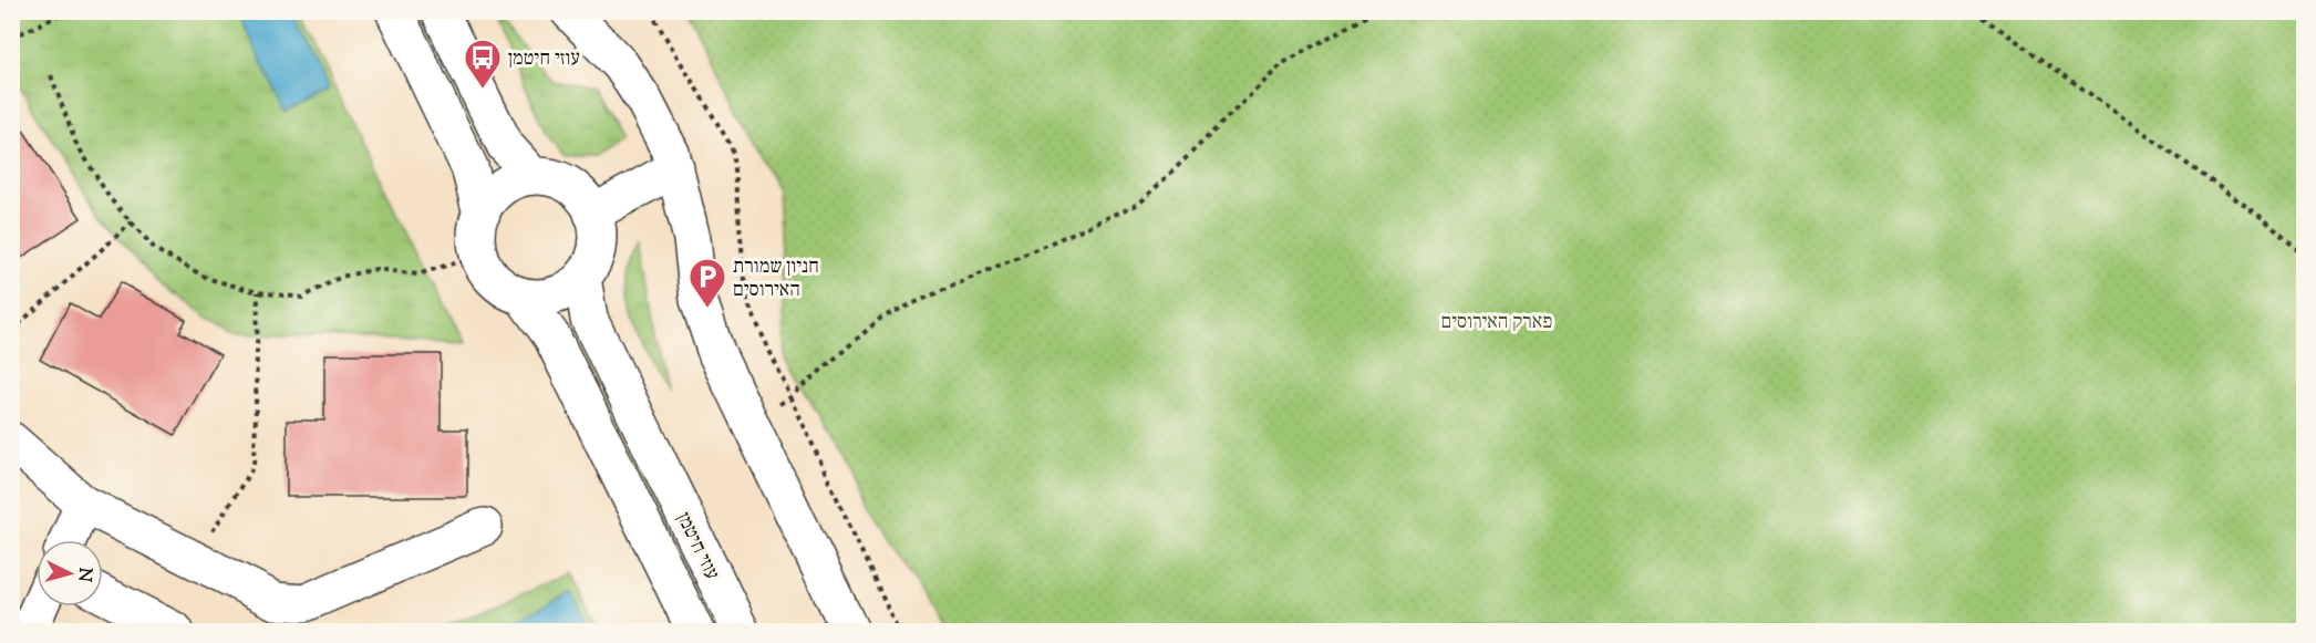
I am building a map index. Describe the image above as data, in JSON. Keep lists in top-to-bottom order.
{
  "streets": {
    "street": ["עוזי חיטמן"]
  },
  "parks": ["פארק האירוסים"],
  "places": {
    "bus stop": ["עוזי חיטמן"],
    "parking": ["חניון שמורת האירוסים"]
  },
  "north": "right"
}
